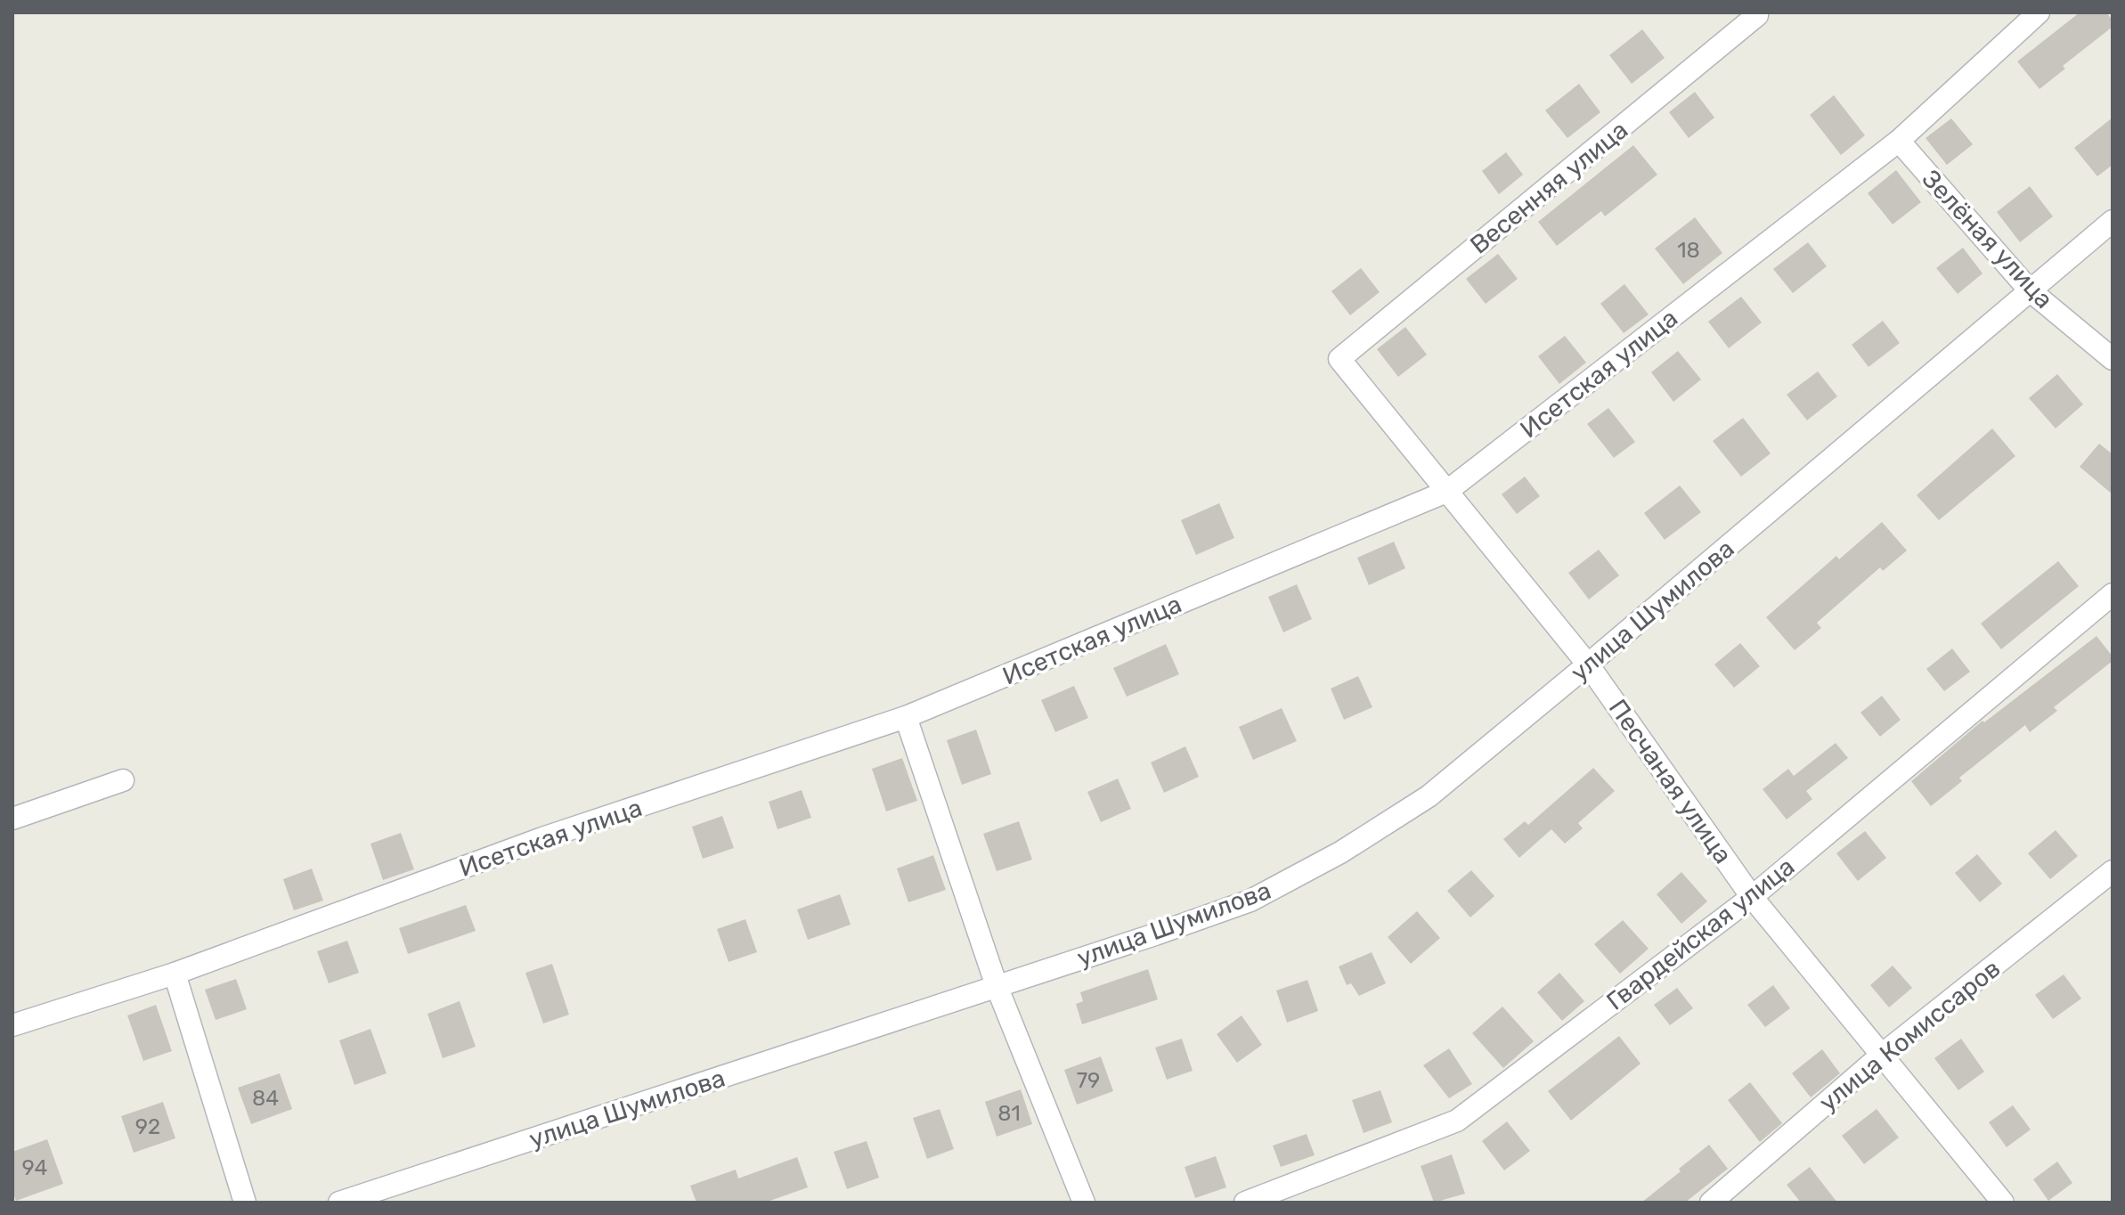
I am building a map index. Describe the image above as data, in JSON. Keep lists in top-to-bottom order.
{
  "streets": {
    "street": [
      "Весенняя улица",
      "Зелёная улица",
      "Исетская улица",
      "улица Шумилова",
      "Песчаная улица",
      "Гвардейская улица",
      "улица Комиссаров"
    ]
  },
  "crossings": [
    ["Весенняя улица", "Песчаная улица"],
    ["Зелёная улица", "Исетская улица"],
    ["Зелёная улица", "улица Шумилова"],
    ["Исетская улица", "Песчаная улица"],
    ["улица Шумилова", "Песчаная улица"],
    ["Песчаная улица", "Гвардейская улица"],
    ["Песчаная улица", "улица Комиссаров"]
  ],
  "house_numbers": [
    "18",
    "79",
    "84",
    "81",
    "92",
    "94"
  ]
}
